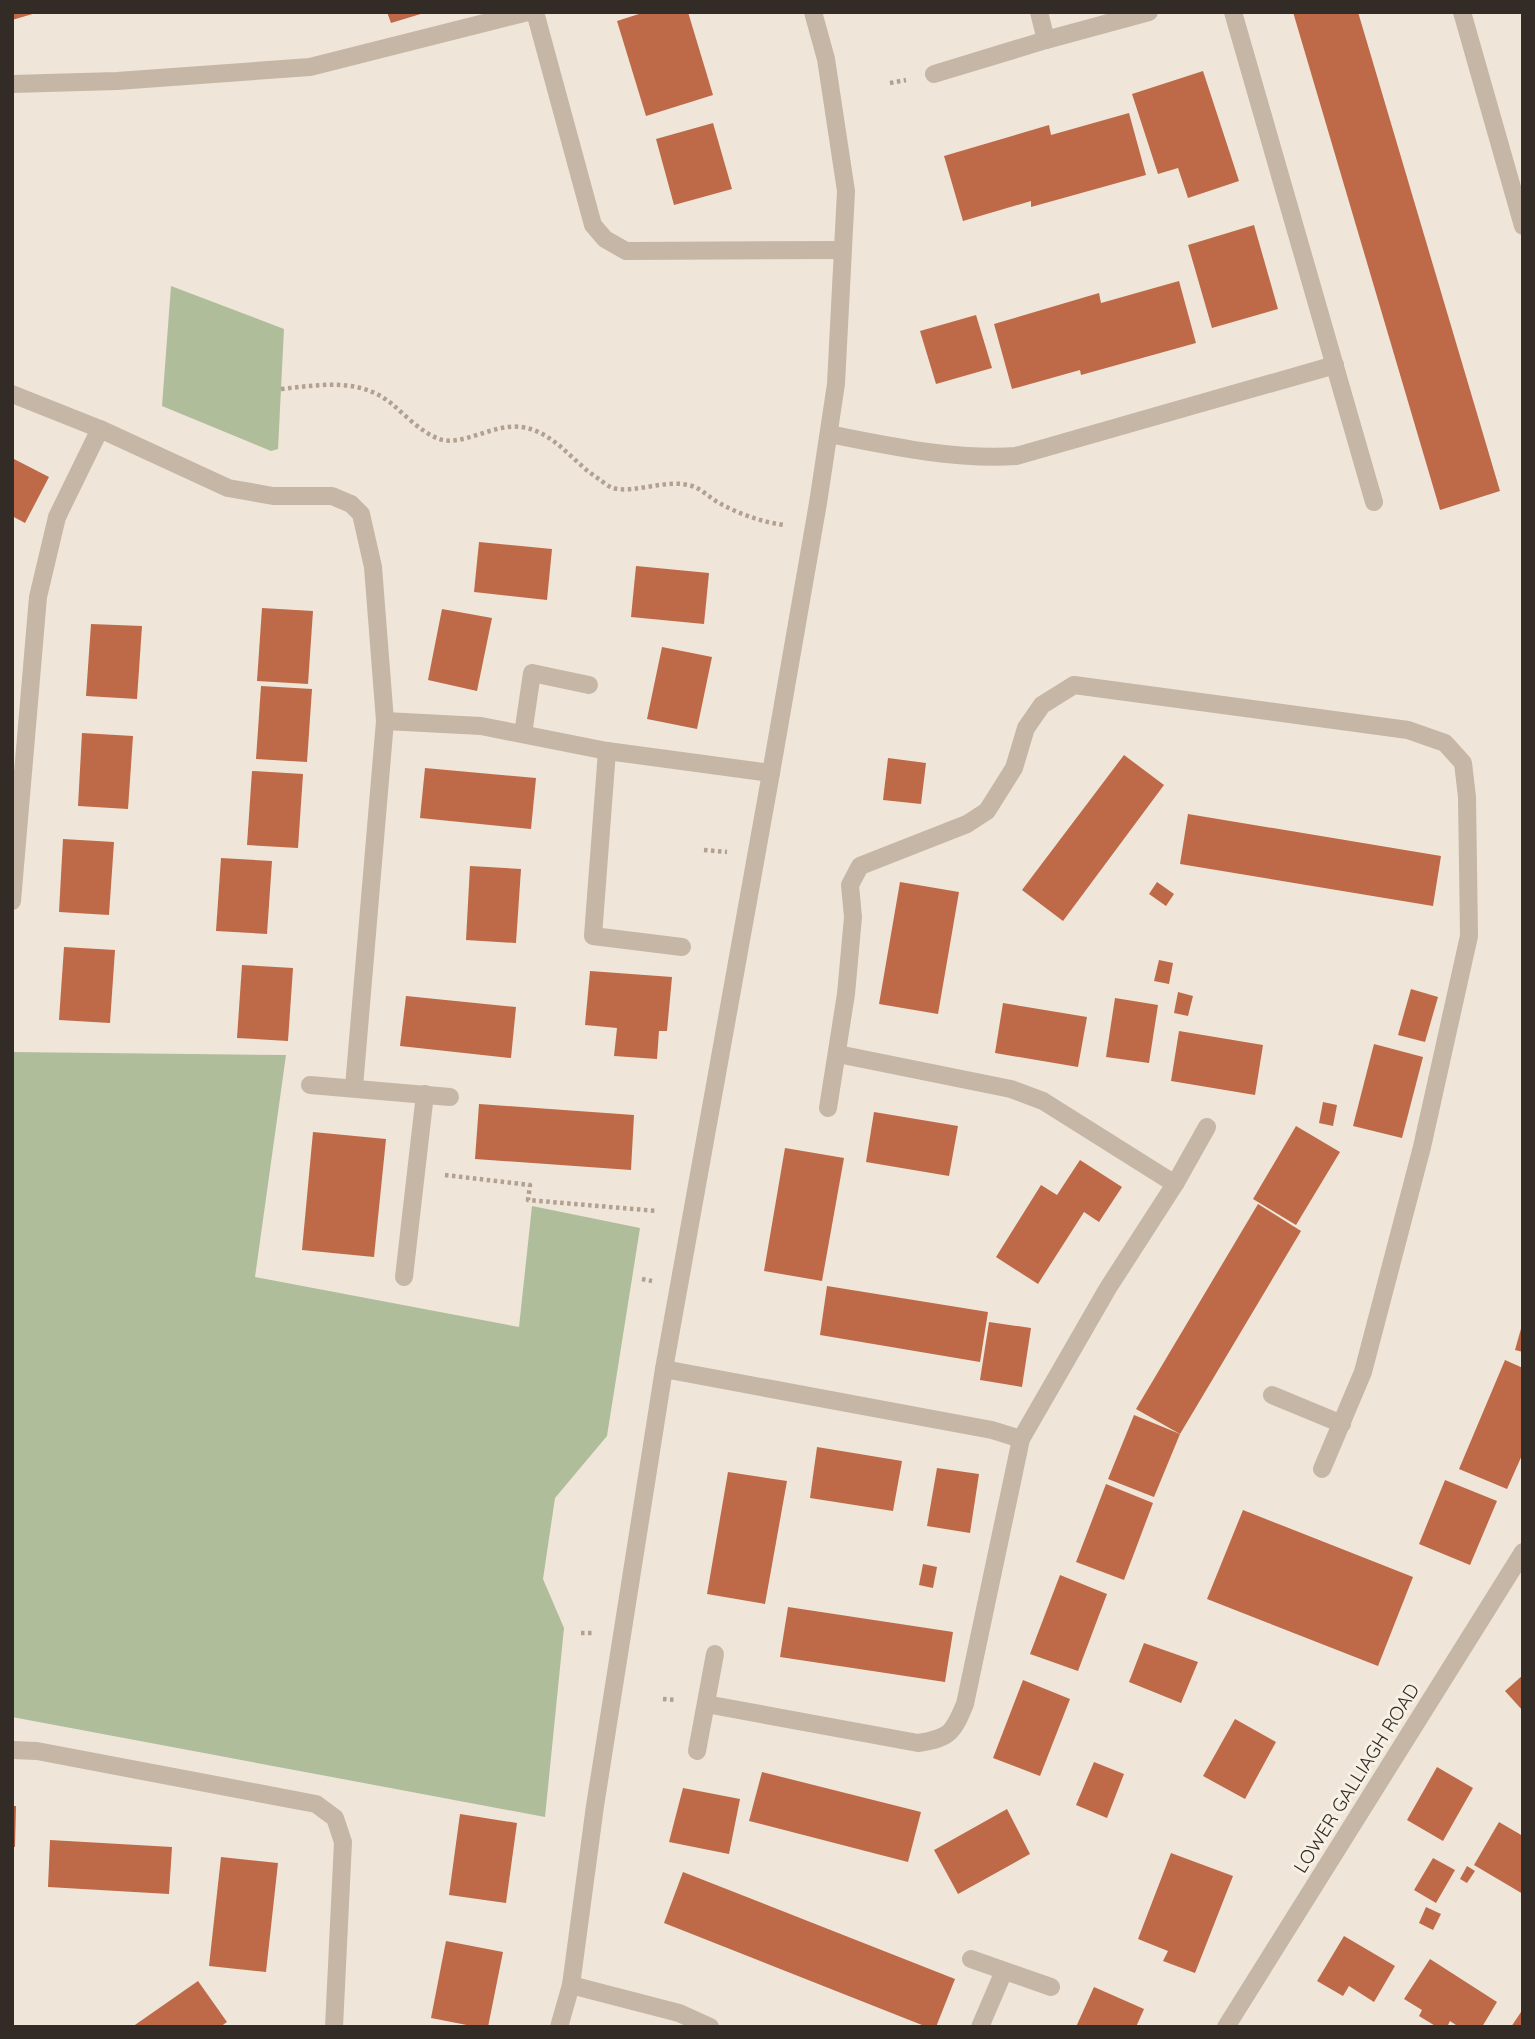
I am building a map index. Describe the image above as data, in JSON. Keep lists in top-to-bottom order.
{
  "streets": {
    "street": ["LOWER GALLIAGH ROAD"]
  }
}
